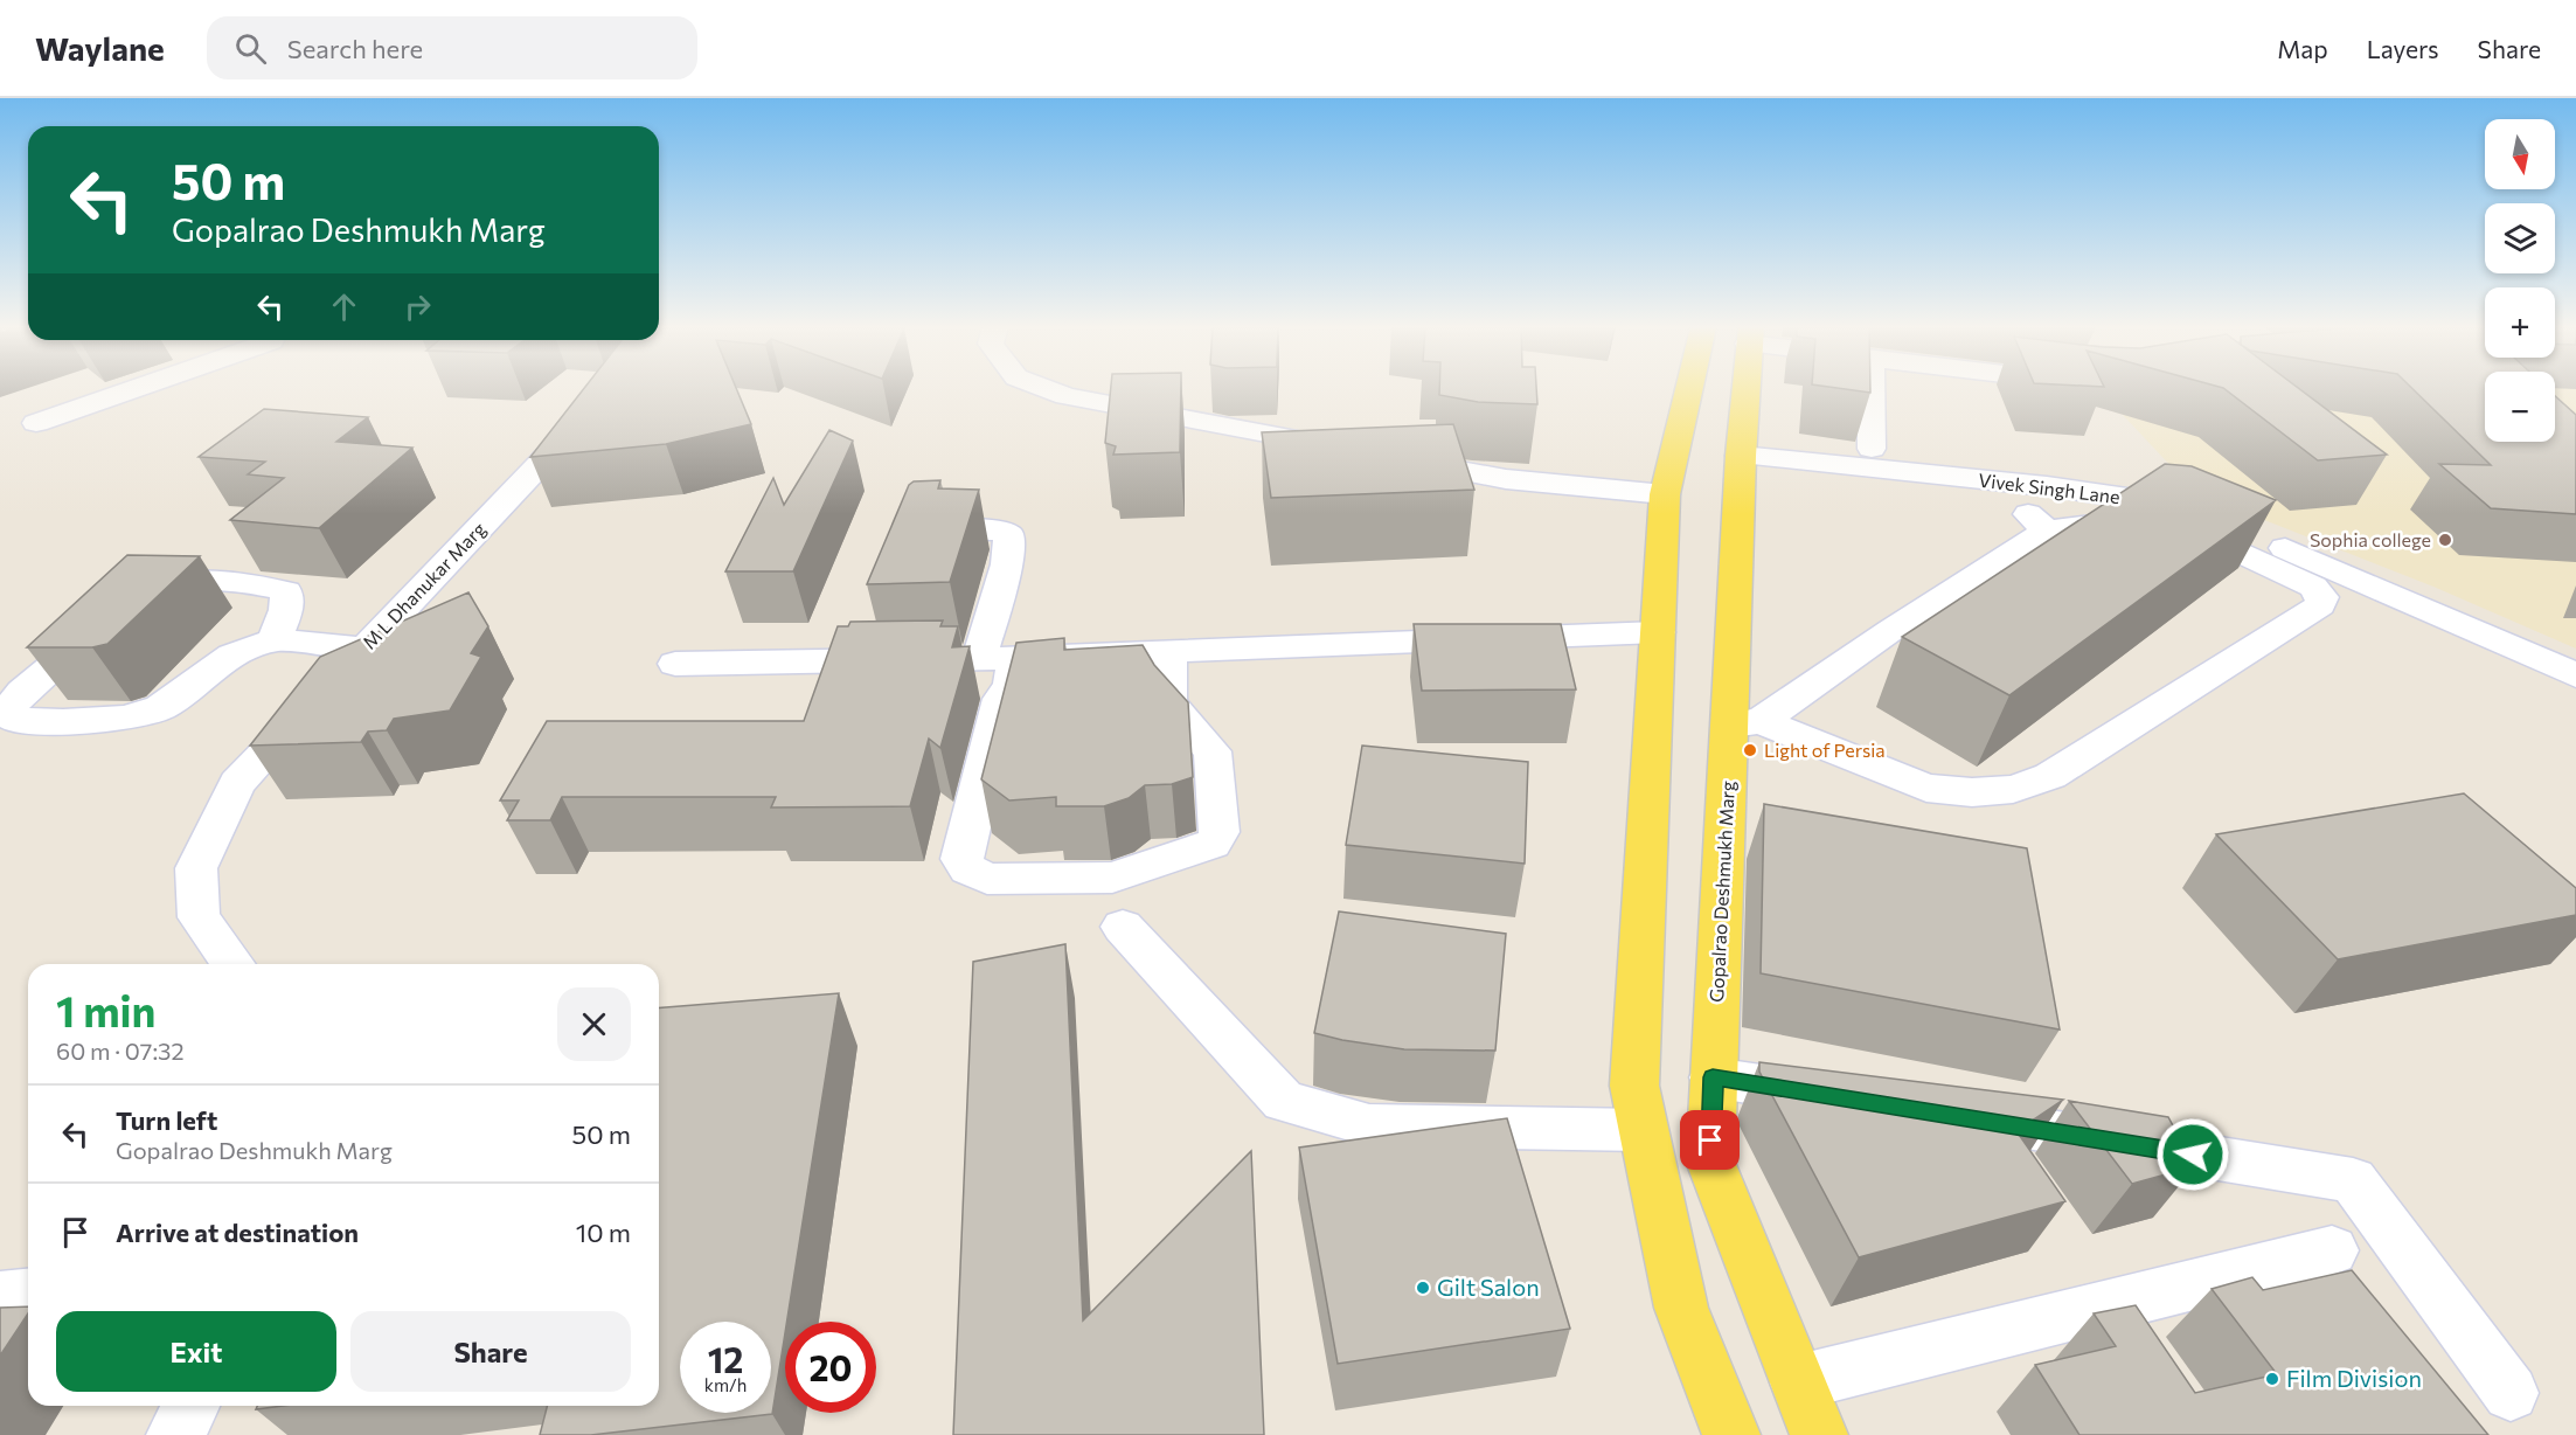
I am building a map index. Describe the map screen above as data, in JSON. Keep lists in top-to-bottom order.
{
  "streets": {
    "main road": ["Gopalrao Deshmukh Marg"],
    "street": ["Vivek Singh Lane", "M L Dhanukar Marg"]
  },
  "crossings": [
    ["Vivek Singh Lane", "Gopalrao Deshmukh Marg"]
  ],
  "places": [
    "Sophia college",
    "Light of Persia",
    "Gilt Salon",
    "Film Division"
  ],
  "north": "bottom",
  "page": {
    "header": "Waylane",
    "search": "Search here",
    "nav": ["Map", "Layers", "Share"],
    "map_buttons": ["+", "−"],
    "turn": ["50 m", "Gopalrao Deshmukh Marg"],
    "heading": ["1 min", "60 m · 07:32"],
    "list": [
      {
        "name": "Turn left",
        "note": "Gopalrao Deshmukh Marg",
        "value": "50 m"
      },
      {
        "name": "Arrive at destination",
        "value": "10 m"
      }
    ],
    "buttons": ["Exit", "Share"],
    "speed": "12 km/h",
    "limit": "20"
  }
}
